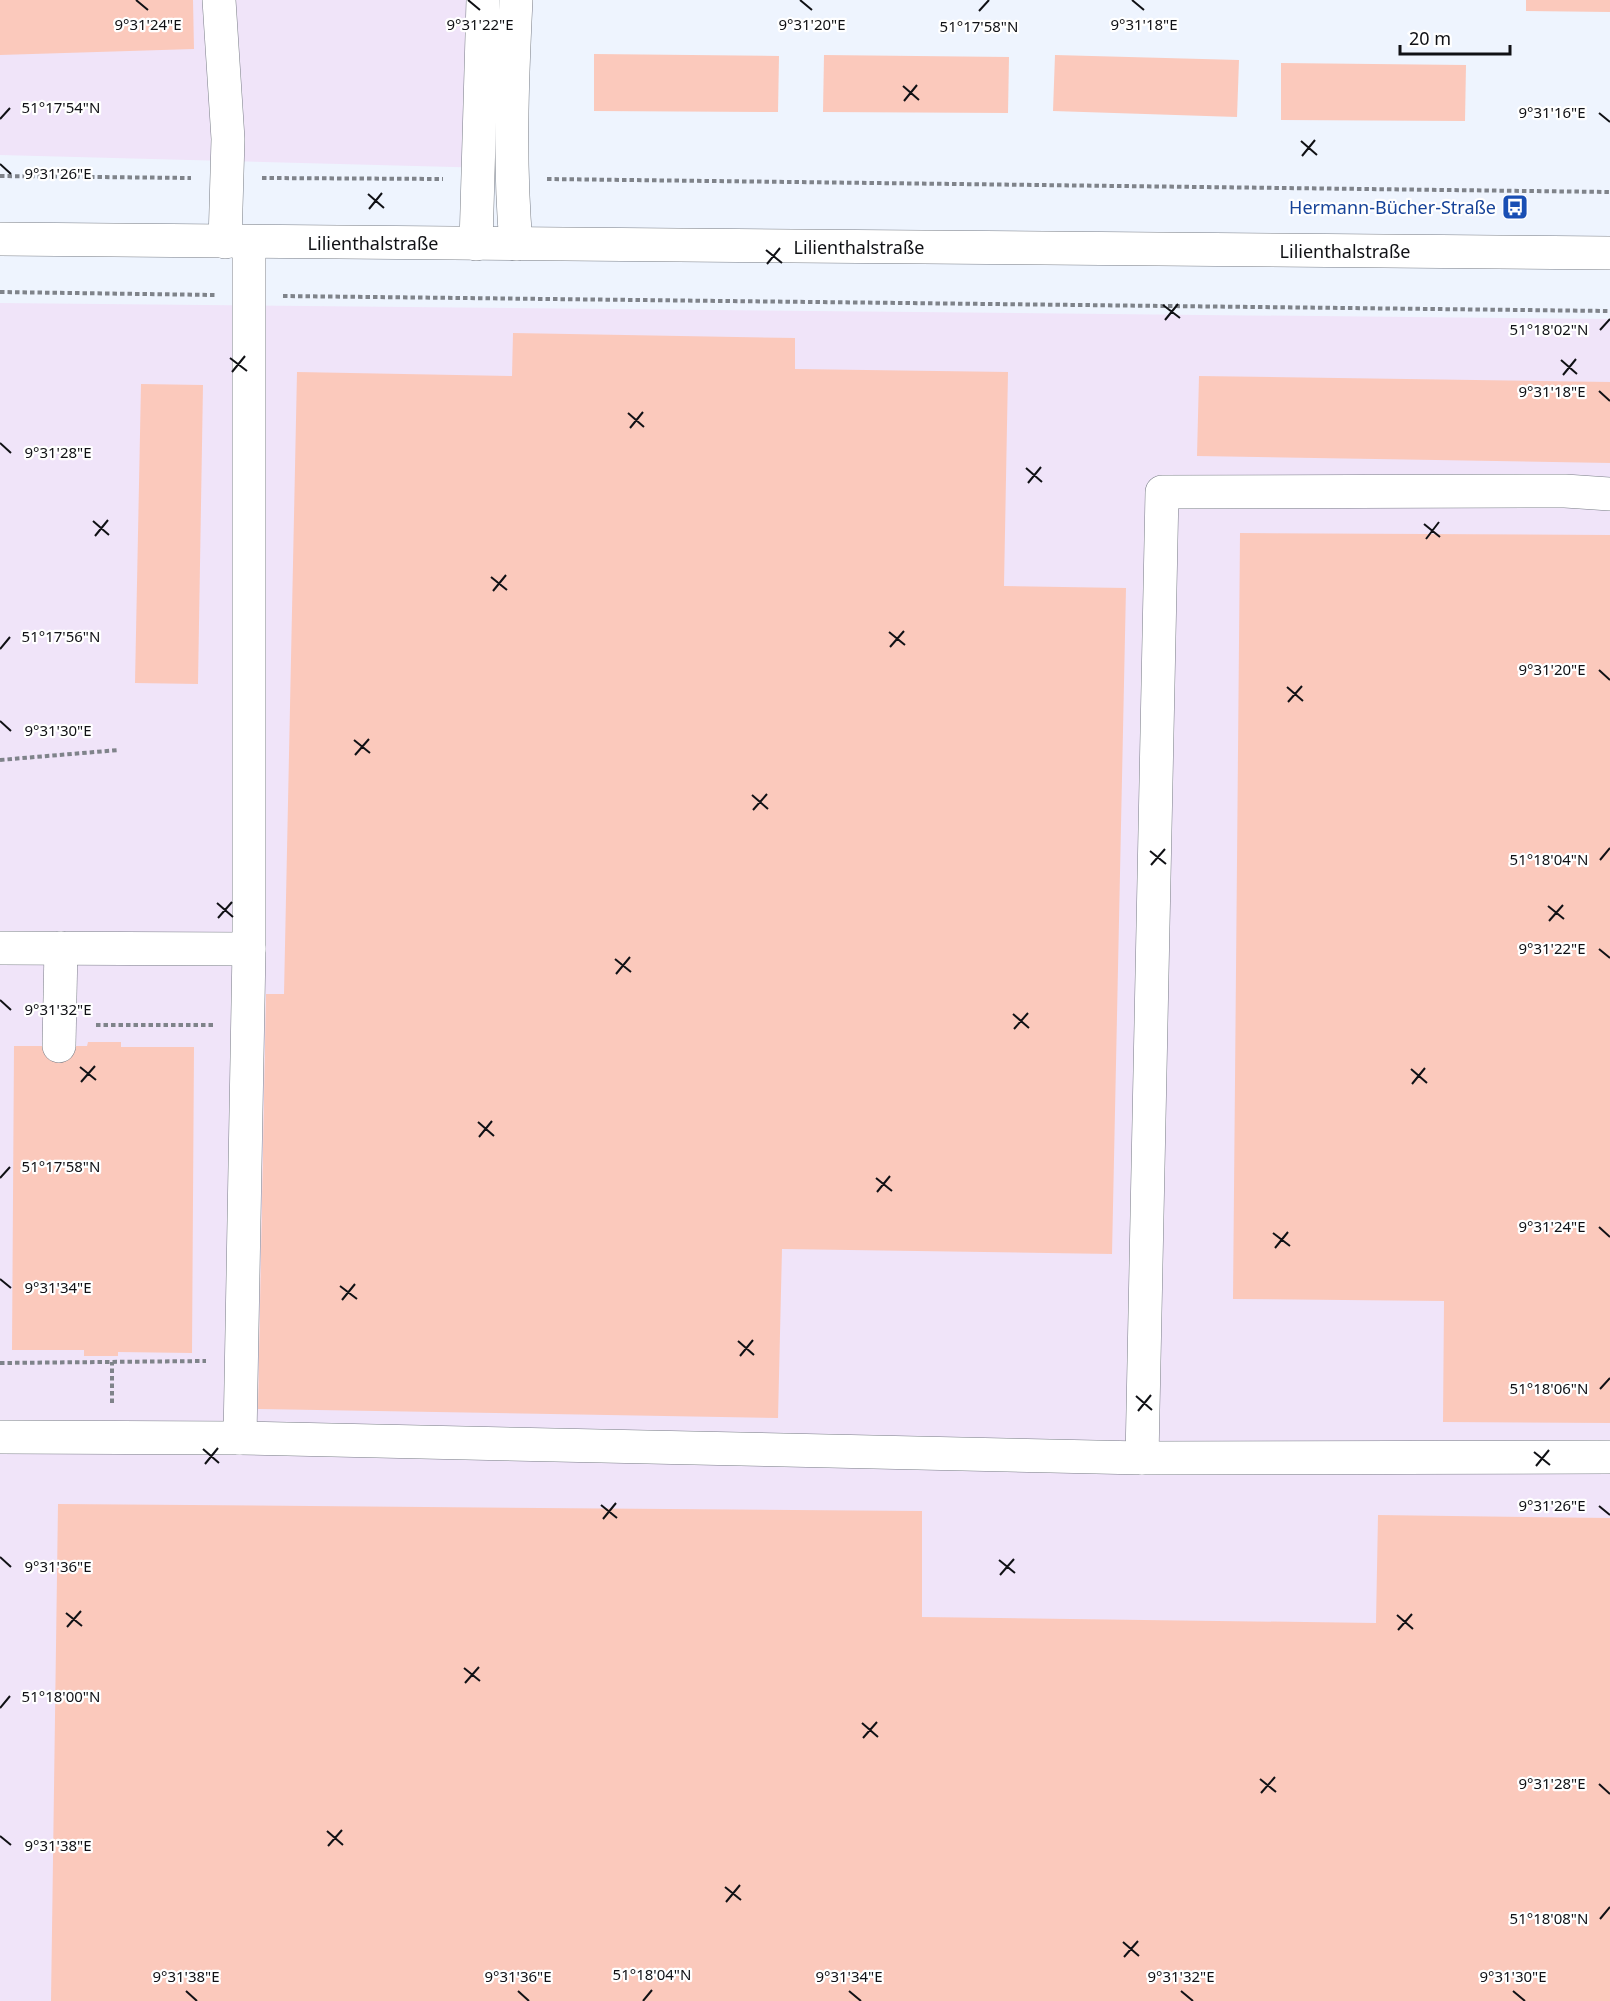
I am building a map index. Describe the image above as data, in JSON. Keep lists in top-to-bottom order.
{
  "streets": {
    "main road": ["Lilienthalstraße"]
  },
  "places": {
    "bus stop": ["Hermann-Bücher-Straße"]
  },
  "scale_bar": "20 m",
  "coordinates": [
    "9°31'24\"E",
    "9°31'22\"E",
    "9°31'20\"E",
    "9°31'18\"E",
    "51°17'58\"N",
    "51°17'54\"N",
    "9°31'16\"E",
    "9°31'26\"E",
    "51°18'02\"N",
    "9°31'28\"E",
    "51°17'56\"N",
    "9°31'30\"E",
    "51°18'04\"N",
    "9°31'32\"E",
    "9°31'34\"E",
    "51°18'06\"N",
    "9°31'36\"E",
    "51°18'00\"N",
    "9°31'38\"E",
    "51°18'08\"N"
  ]
}
